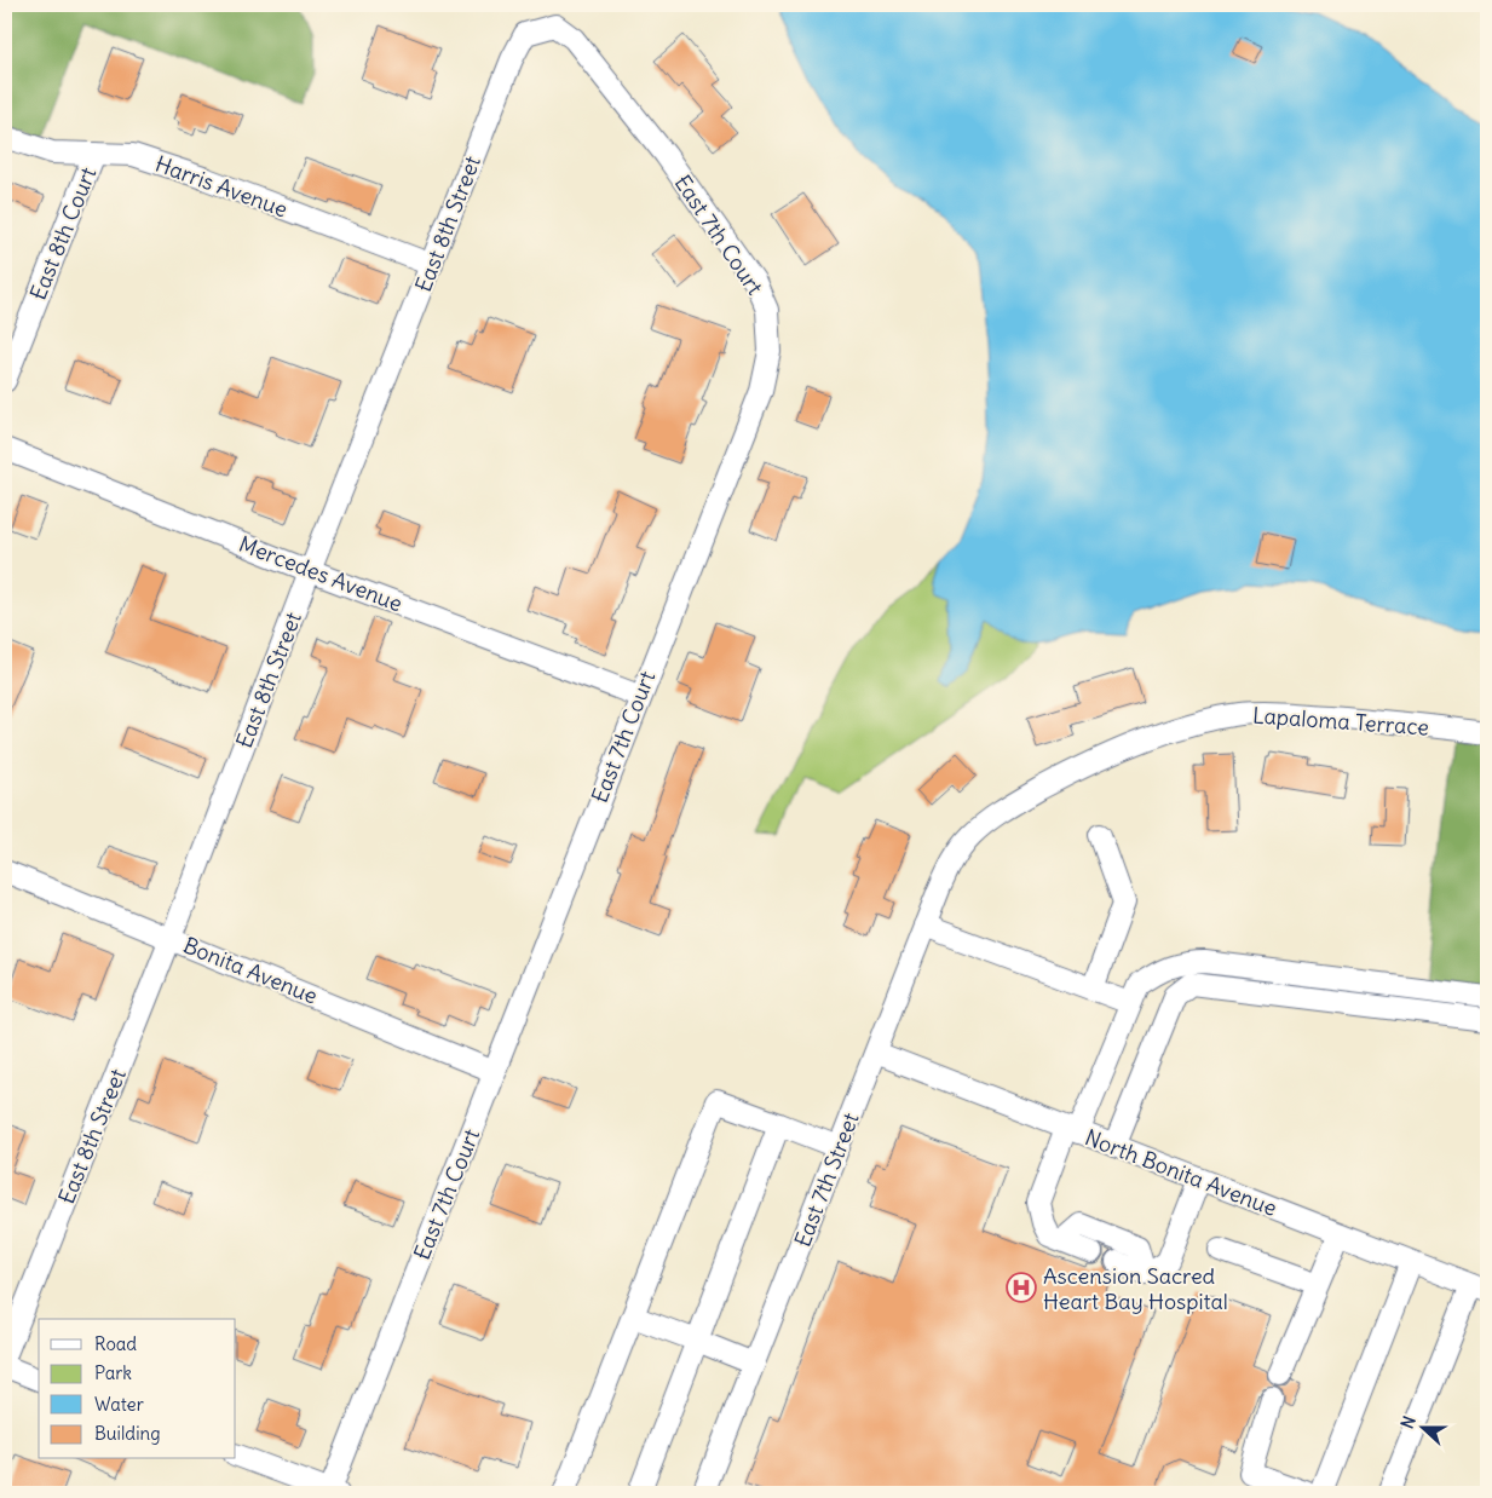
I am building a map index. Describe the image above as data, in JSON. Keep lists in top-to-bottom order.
{
  "streets": {
    "street": [
      "Harris Avenue",
      "East 8th Street",
      "East 8th Court",
      "East 7th Court",
      "Mercedes Avenue",
      "Lapaloma Terrace",
      "Bonita Avenue",
      "North Bonita Avenue",
      "East 7th Street"
    ]
  },
  "crossings": [
    ["Harris Avenue", "East 8th Street"],
    ["Harris Avenue", "East 8th Court"],
    ["East 8th Street", "East 7th Court"],
    ["East 8th Street", "Mercedes Avenue"],
    ["East 8th Street", "Bonita Avenue"],
    ["East 7th Court", "Mercedes Avenue"],
    ["East 7th Court", "Bonita Avenue"],
    ["Lapaloma Terrace", "East 7th Street"],
    ["North Bonita Avenue", "East 7th Street"]
  ],
  "places": {
    "hospital": ["Ascension Sacred Heart Bay Hospital"]
  },
  "legend": [
    "Road",
    "Park",
    "Water",
    "Building"
  ],
  "north": "left"
}
